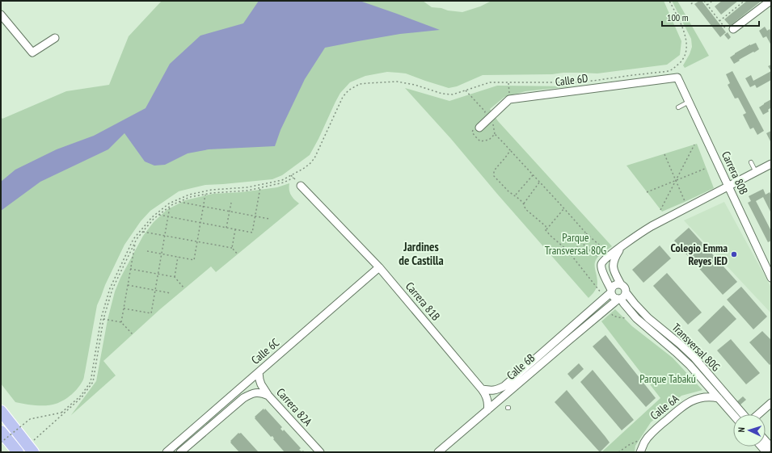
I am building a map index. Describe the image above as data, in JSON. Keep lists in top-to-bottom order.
{
  "streets": {
    "street": [
      "Calle 6D",
      "Carrera 80B",
      "Carrera 81B",
      "Transversal 80G",
      "Calle 6C",
      "Calle 6B",
      "Carrera 82A",
      "Calle 6A"
    ]
  },
  "crossings": [
    ["Calle 6D", "Carrera 80B"],
    ["Carrera 81B", "Calle 6C"],
    ["Carrera 81B", "Calle 6B"],
    ["Transversal 80G", "Calle 6B"],
    ["Transversal 80G", "Calle 6A"],
    ["Calle 6C", "Carrera 82A"]
  ],
  "districts": ["Jardines de Castilla"],
  "parks": ["Parque Transversal 80G", "Parque Tabakú"],
  "places": ["Colegio Emma Reyes IED"],
  "scale_bar": "100 m",
  "north": "left"
}
